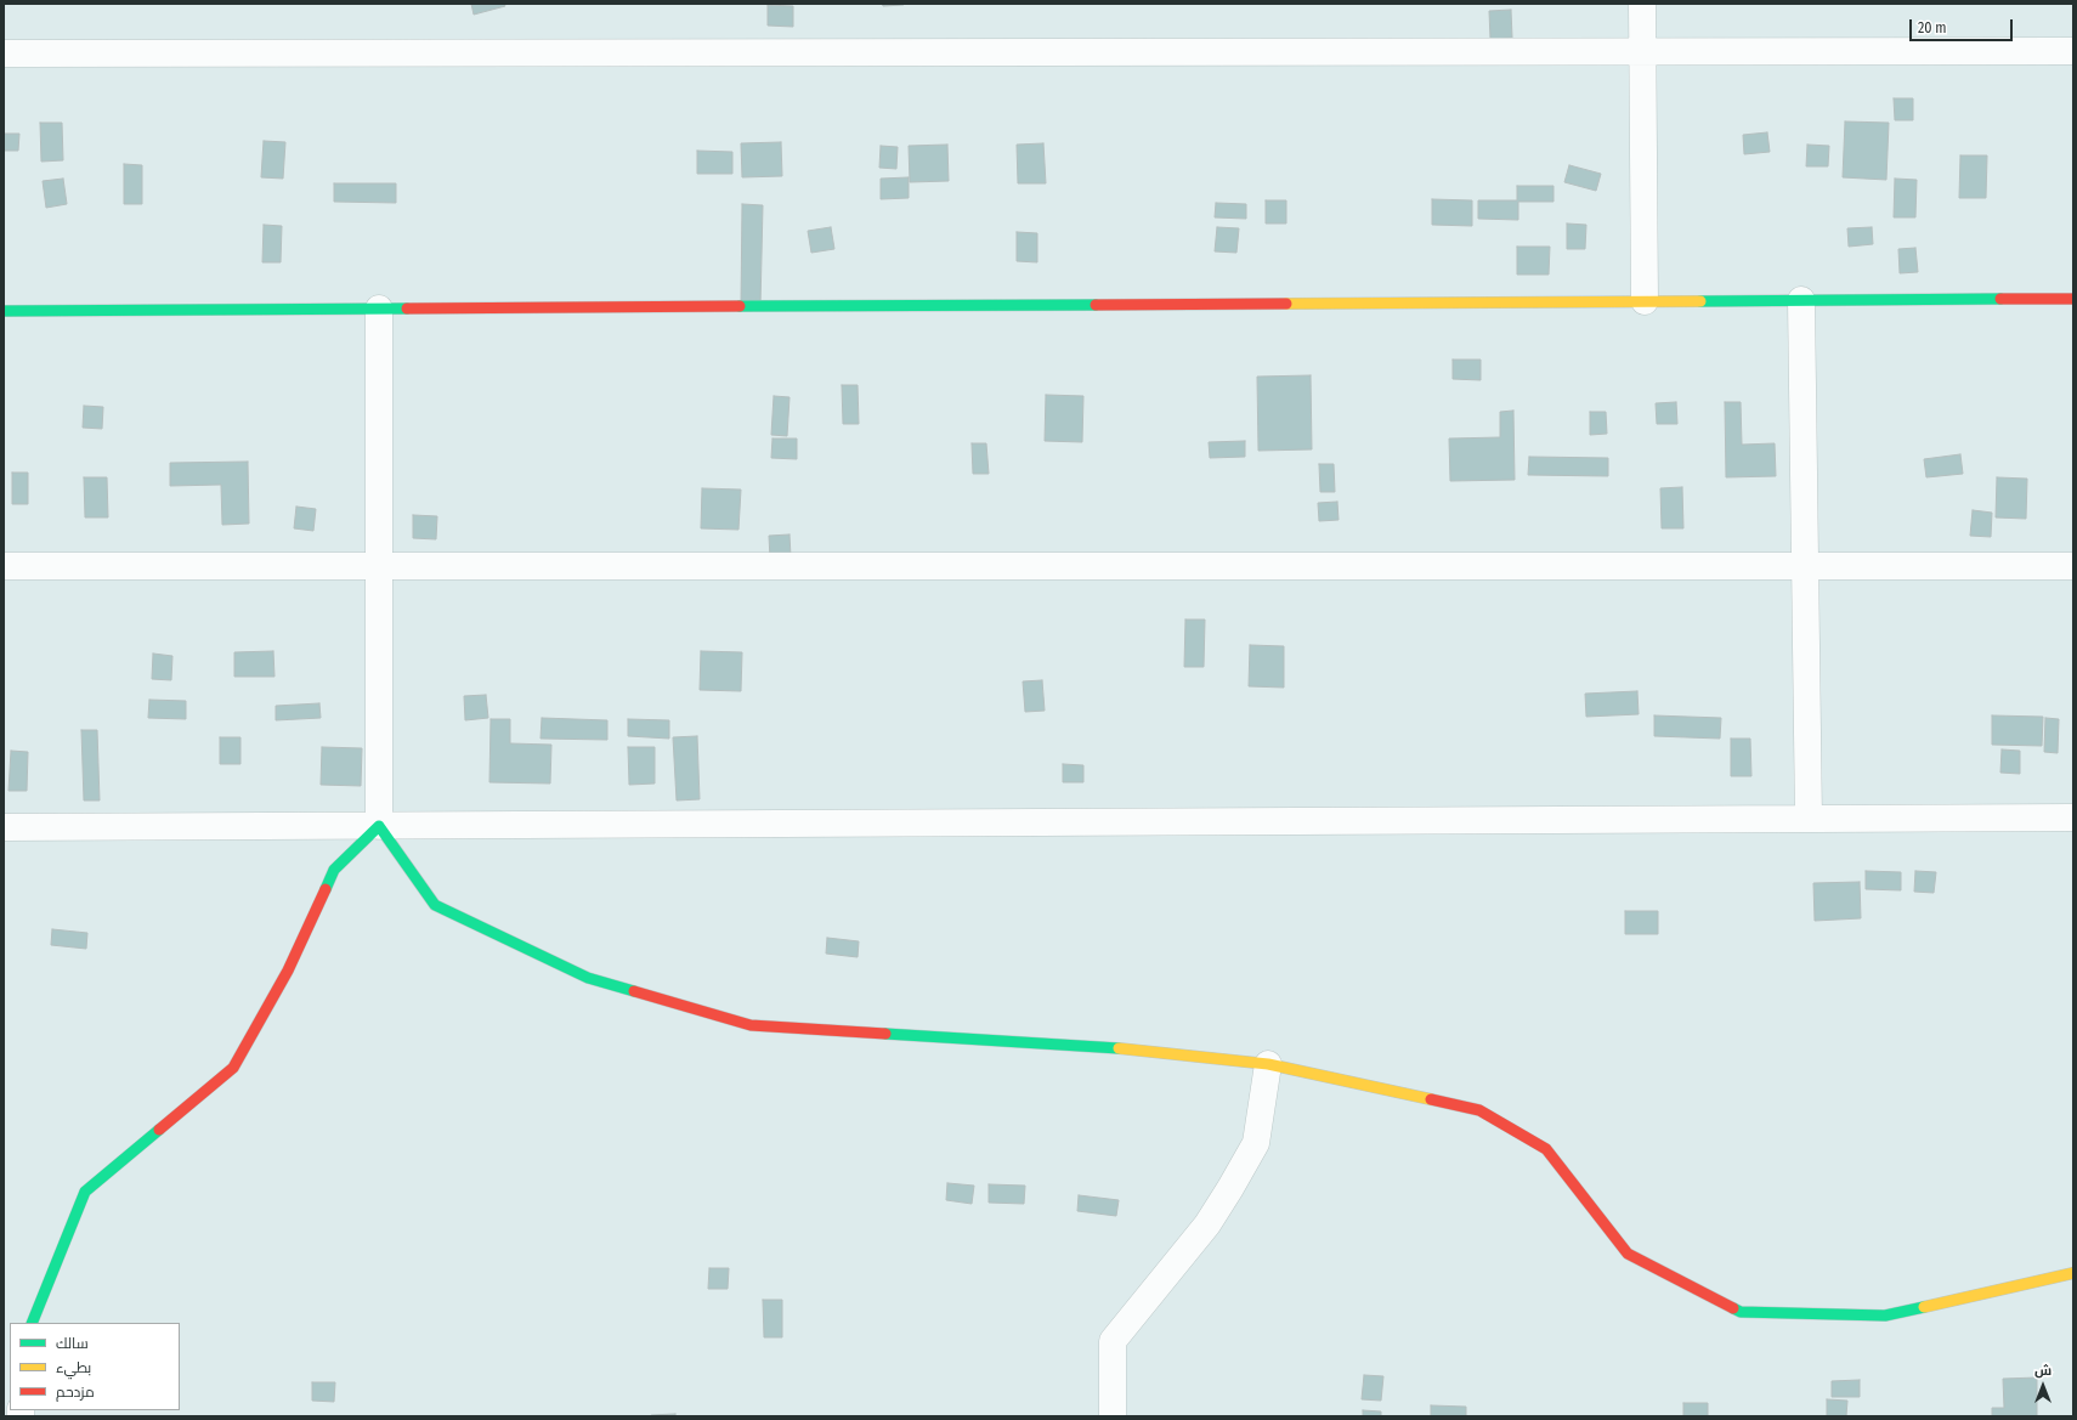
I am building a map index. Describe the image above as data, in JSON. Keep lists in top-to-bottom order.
{
  "legend": ["سالك", "بطيء", "مزدحم"],
  "scale_bar": "20 m",
  "north": "top"
}
